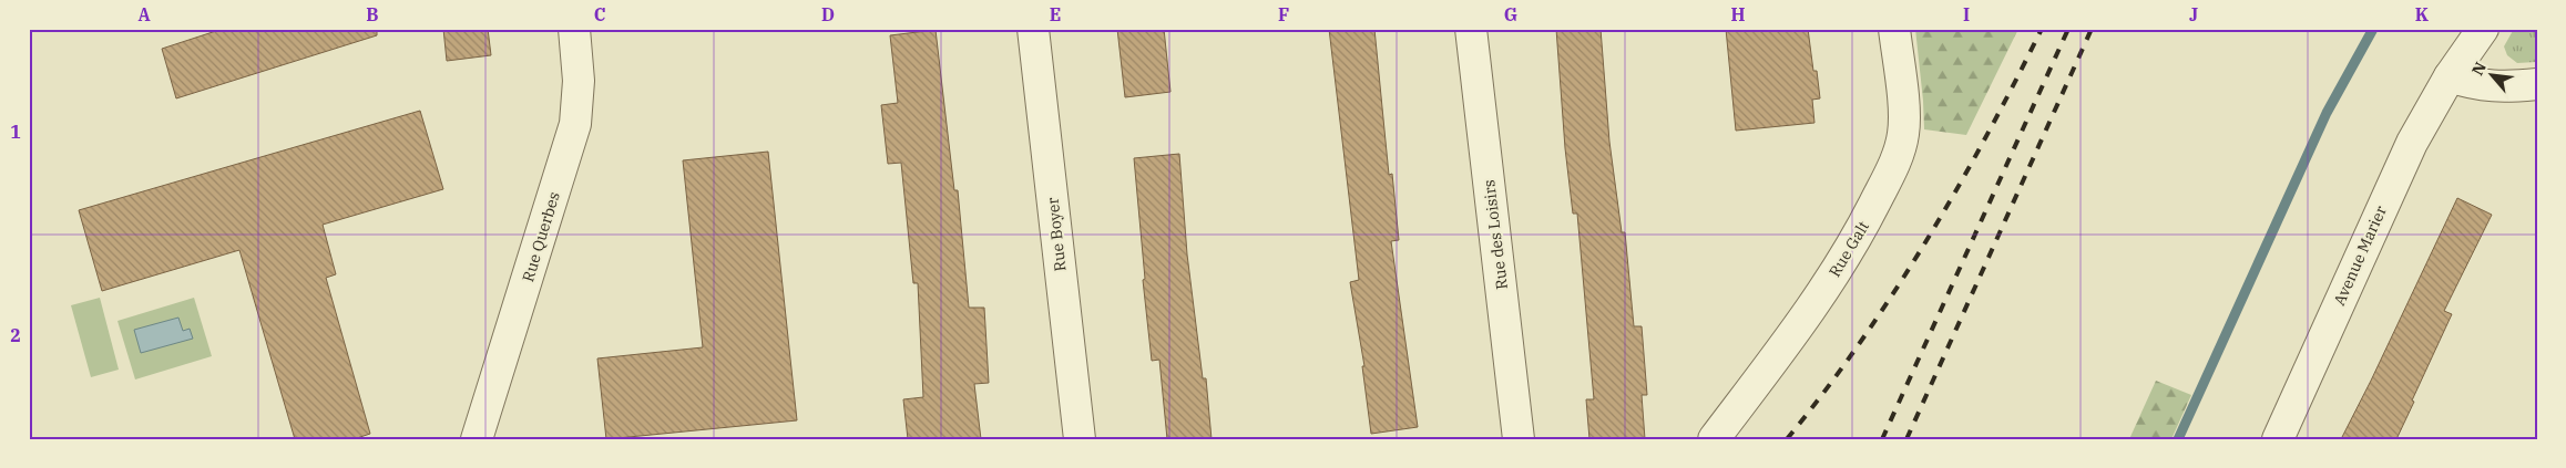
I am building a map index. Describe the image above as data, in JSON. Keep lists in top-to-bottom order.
{
  "streets": {
    "street": [
      "Rue Boyer",
      "Rue des Loisirs",
      "Rue Querbes",
      "Rue Galt",
      "Avenue Marier"
    ]
  },
  "north": "top left",
  "grid": {
    "columns": [
      "A",
      "B",
      "C",
      "D",
      "E",
      "F",
      "G",
      "H",
      "I",
      "J",
      "K"
    ],
    "rows": ["1", "2"]
  }
}
